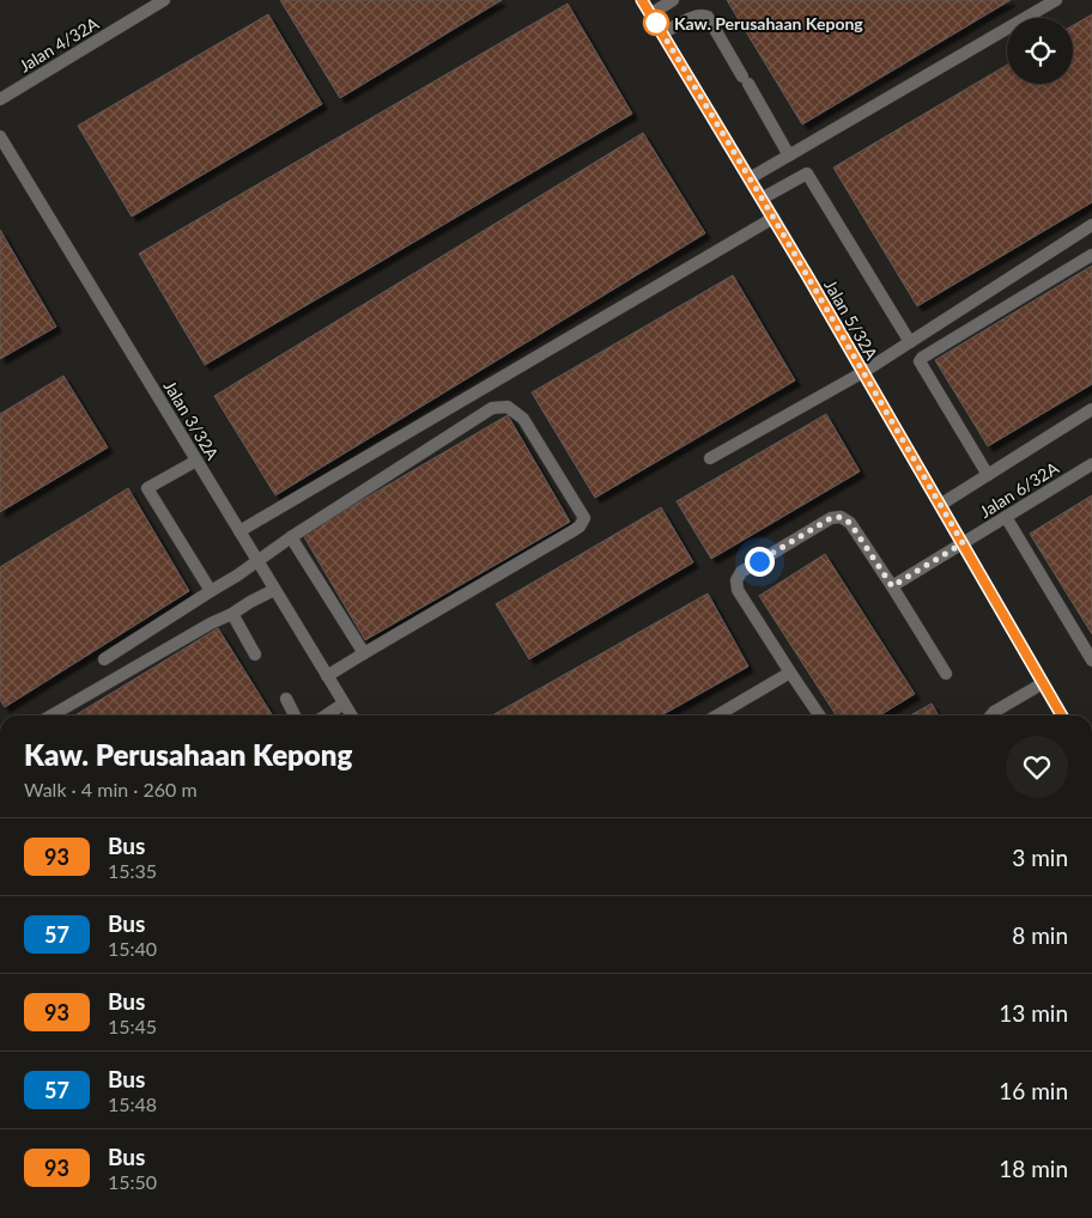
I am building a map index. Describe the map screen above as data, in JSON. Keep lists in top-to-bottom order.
{
  "streets": {
    "street": [
      "Jalan 4/32A",
      "Jalan 5/32A",
      "Jalan 3/32A",
      "Jalan 6/32A"
    ]
  },
  "crossings": [
    ["Jalan 5/32A", "Jalan 6/32A"]
  ],
  "places": ["Kaw. Perusahaan Kepong"],
  "lines": ["bus line 93"],
  "page": {
    "heading": ["Kaw. Perusahaan Kepong", "Walk · 4 min · 260 m"],
    "list": [
      {
        "mark": "93",
        "name": "Bus",
        "note": "15:35",
        "value": "3 min"
      },
      {
        "mark": "57",
        "name": "Bus",
        "note": "15:40",
        "value": "8 min"
      },
      {
        "mark": "93",
        "name": "Bus",
        "note": "15:45",
        "value": "13 min"
      },
      {
        "mark": "57",
        "name": "Bus",
        "note": "15:48",
        "value": "16 min"
      },
      {
        "mark": "93",
        "name": "Bus",
        "note": "15:50",
        "value": "18 min"
      }
    ]
  }
}
